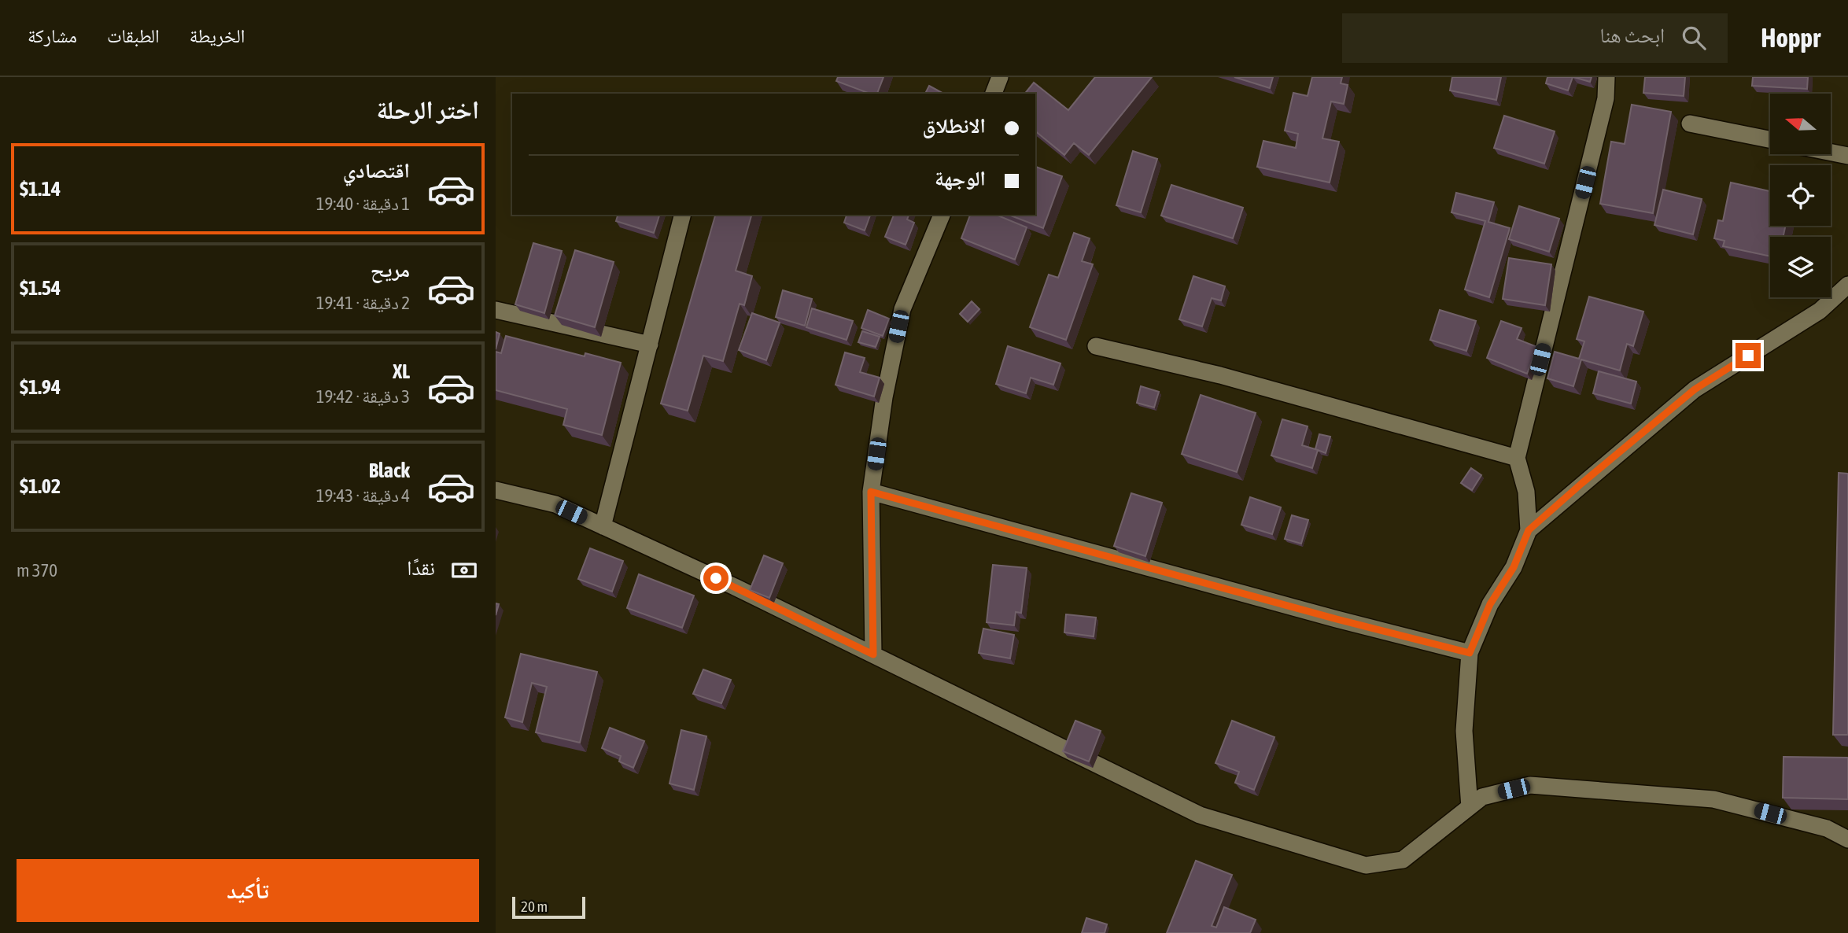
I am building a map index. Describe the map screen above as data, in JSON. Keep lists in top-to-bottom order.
{
  "scale_bar": "20 m",
  "north": "left",
  "page": {
    "header": "Hoppr",
    "search": "ابحث هنا",
    "nav": ["الخريطة", "الطبقات", "مشاركة"],
    "heading": "اختر الرحلة",
    "banner": ["الانطلاق", "الوجهة"],
    "list": [
      {
        "name": "اقتصادي",
        "note": "1 دقيقة · 19:40",
        "value": "$1.14"
      },
      {
        "name": "مريح",
        "note": "2 دقيقة · 19:41",
        "value": "$1.54"
      },
      {
        "name": "XL",
        "note": "3 دقيقة · 19:42",
        "value": "$1.94"
      },
      {
        "name": "Black",
        "note": "4 دقيقة · 19:43",
        "value": "$1.02"
      }
    ],
    "pay": ["نقدًا", "370 m"],
    "buttons": "تأكيد",
    "scale": "20 m"
  }
}
